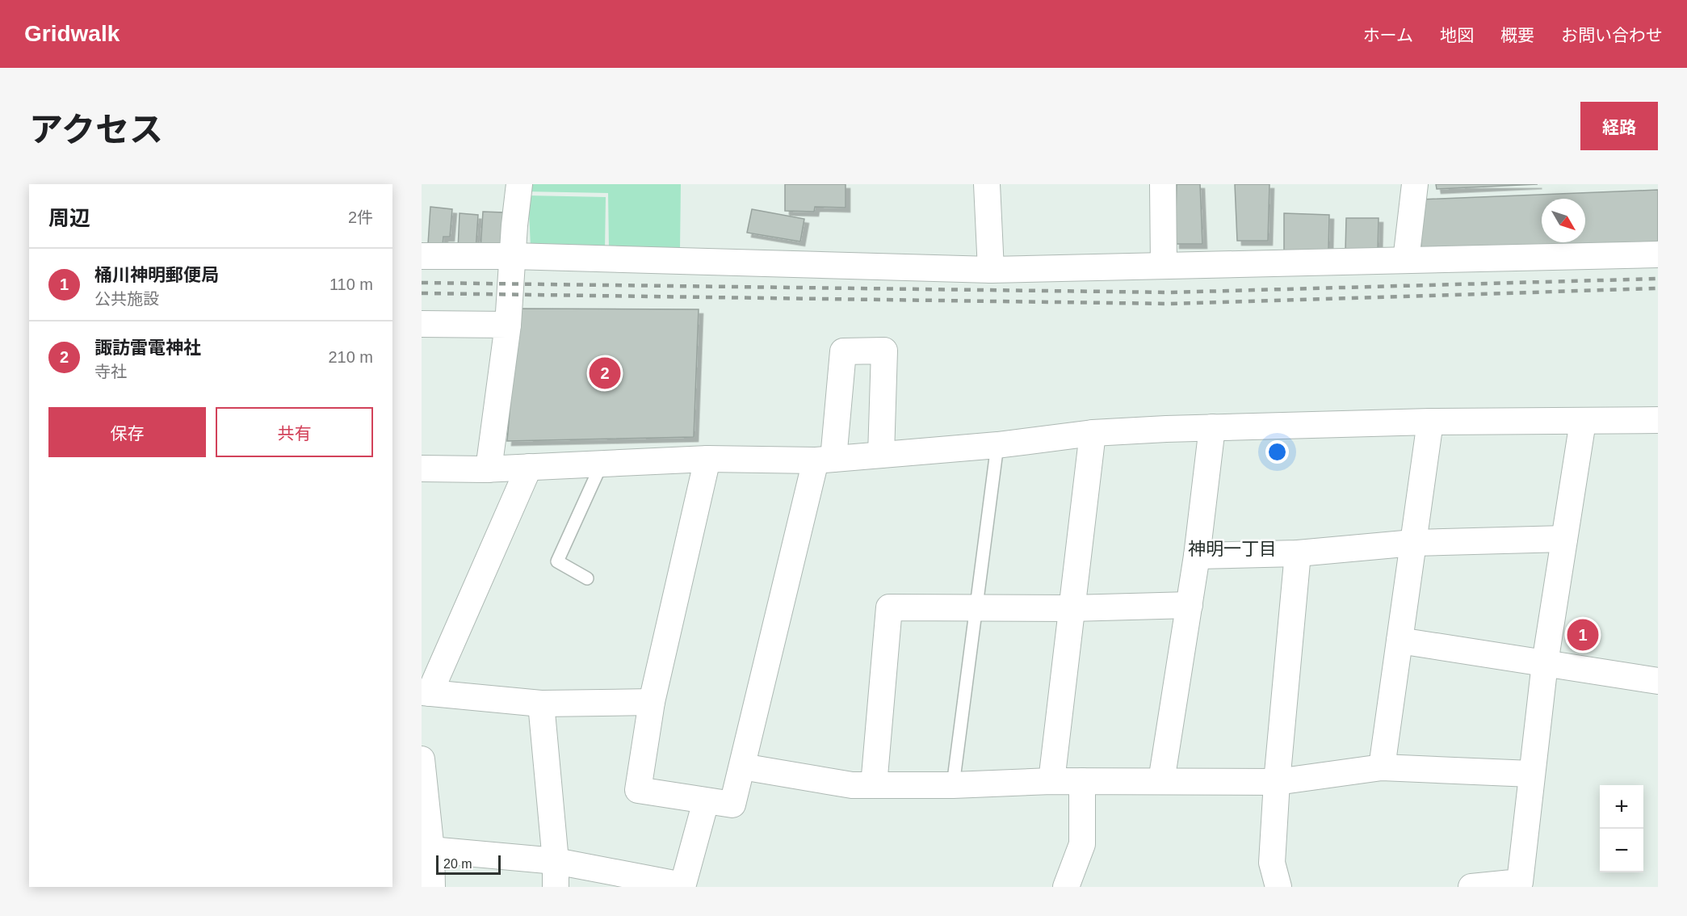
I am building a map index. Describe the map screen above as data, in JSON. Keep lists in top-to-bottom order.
{
  "districts": ["神明一丁目"],
  "scale_bar": "20 m",
  "north": "bottom right",
  "page": {
    "header": "Gridwalk",
    "nav": [
      "ホーム",
      "地図",
      "概要",
      "お問い合わせ"
    ],
    "title": "アクセス",
    "buttons": [
      "経路",
      ["保存", "共有"]
    ],
    "heading": ["周辺", "2件"],
    "list": [
      {
        "mark": "1",
        "name": "桶川神明郵便局",
        "note": "公共施設",
        "value": "110 m"
      },
      {
        "mark": "2",
        "name": "諏訪雷電神社",
        "note": "寺社",
        "value": "210 m"
      }
    ],
    "pins": ["2", "1"],
    "map_buttons": ["+", "−"],
    "scale": "20 m"
  }
}
